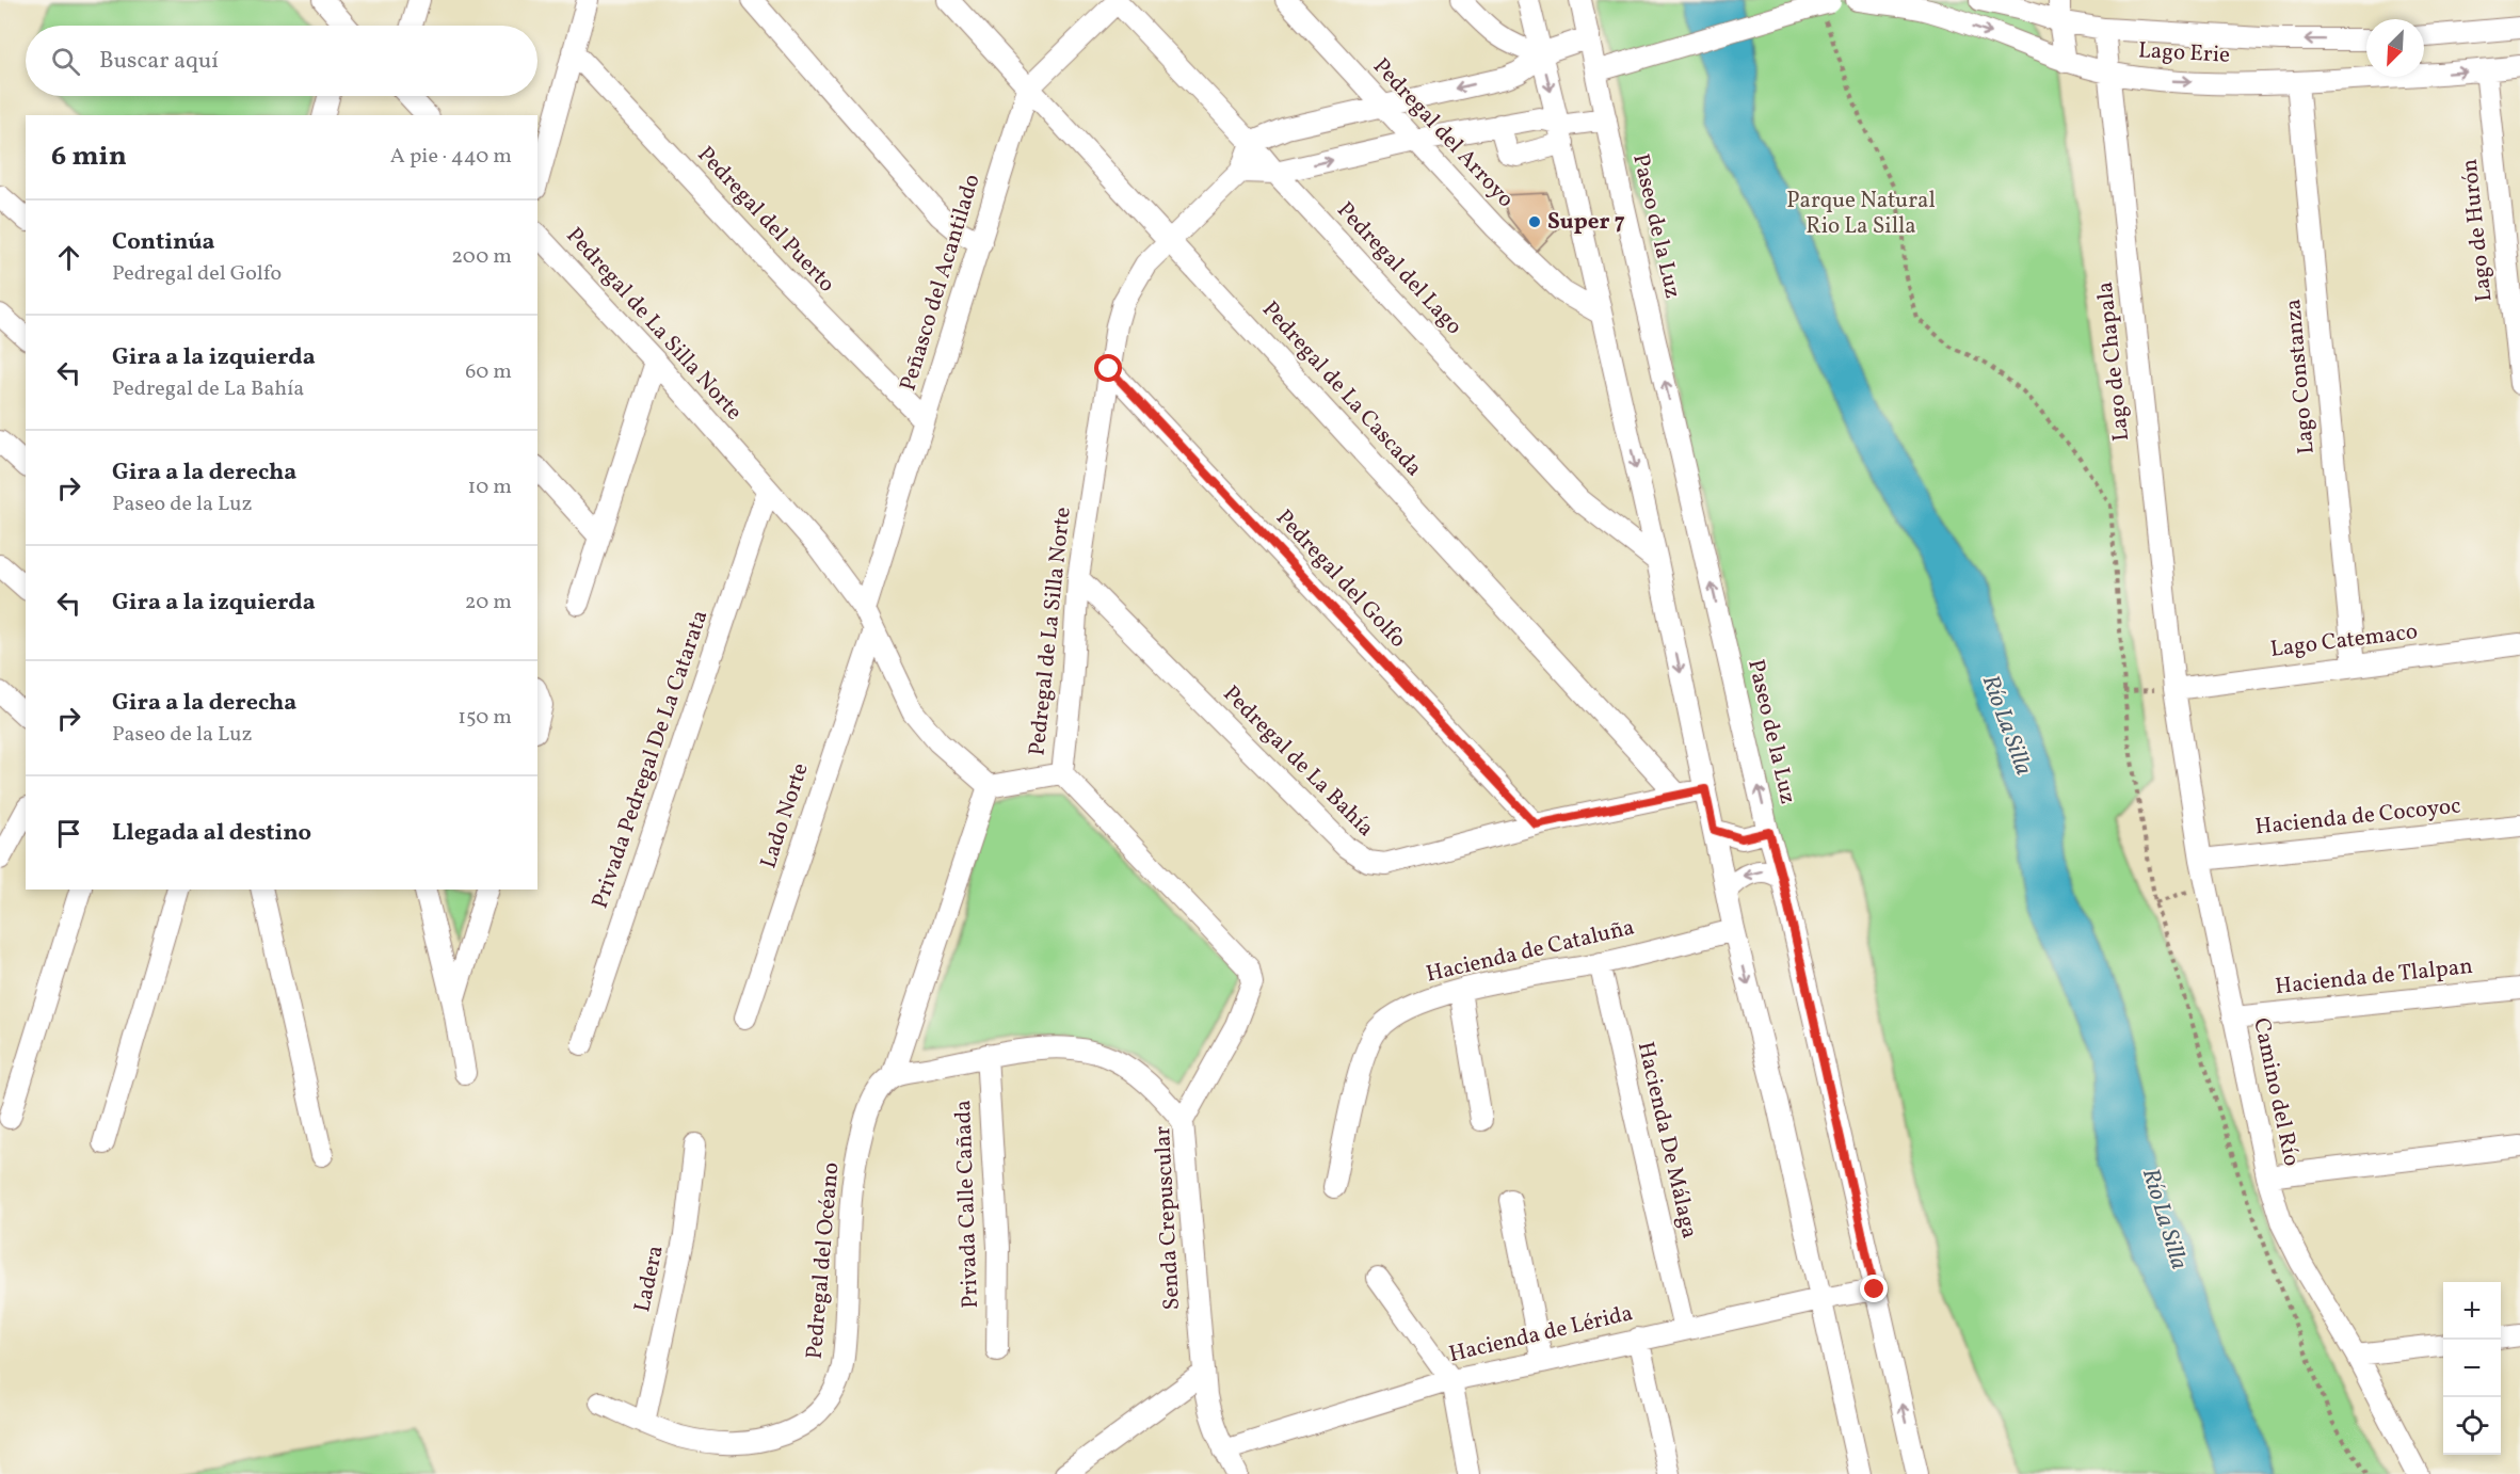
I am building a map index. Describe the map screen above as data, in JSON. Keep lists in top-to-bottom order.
{
  "streets": {
    "street": [
      "Lago Erie",
      "Pedregal del Arroyo",
      "Pedregal del Puerto",
      "Paseo de la Luz",
      "Lago de Hurón",
      "Pedregal del Lago",
      "Peñasco del Acantilado",
      "Pedregal de La Silla Norte",
      "Lago de Chapala",
      "Lago Constanza",
      "Pedregal de La Cascada",
      "Pedregal del Golfo",
      "Lago Catemaco",
      "Privada Pedregal De La Catarata",
      "Pedregal de La Bahía",
      "Lado Norte",
      "Hacienda de Cocoyoc",
      "Hacienda de Cataluña",
      "Hacienda de Tlalpan",
      "Camino del Río",
      "Hacienda De Málaga",
      "Privada Calle Cañada",
      "Senda Crepuscular",
      "Pedregal del Océano",
      "Ladera",
      "Hacienda de Lérida"
    ]
  },
  "crossings": [
    ["Lago Erie", "Lago de Hurón"],
    ["Lago Erie", "Lago de Chapala"],
    ["Lago Erie", "Lago Constanza"],
    ["Pedregal del Puerto", "Peñasco del Acantilado"],
    ["Paseo de la Luz", "Hacienda de Lérida"],
    ["Pedregal del Lago", "Peñasco del Acantilado"],
    ["Pedregal del Lago", "Pedregal de La Silla Norte"],
    ["Peñasco del Acantilado", "Pedregal de La Silla Norte"],
    ["Peñasco del Acantilado", "Pedregal de La Cascada"],
    ["Pedregal de La Silla Norte", "Pedregal de La Cascada"],
    ["Pedregal de La Silla Norte", "Pedregal del Golfo"],
    ["Pedregal de La Silla Norte", "Privada Pedregal De La Catarata"],
    ["Pedregal de La Silla Norte", "Pedregal de La Bahía"],
    ["Pedregal de La Silla Norte", "Lado Norte"],
    ["Pedregal de La Silla Norte", "Senda Crepuscular"],
    ["Pedregal de La Silla Norte", "Pedregal del Océano"],
    ["Lago de Chapala", "Lago Catemaco"],
    ["Lago de Chapala", "Camino del Río"],
    ["Lago Constanza", "Lago Catemaco"],
    ["Pedregal de La Cascada", "Pedregal de La Bahía"],
    ["Pedregal del Golfo", "Pedregal de La Bahía"],
    ["Lago Catemaco", "Camino del Río"],
    ["Hacienda de Cocoyoc", "Camino del Río"],
    ["Hacienda de Cataluña", "Hacienda De Málaga"],
    ["Hacienda de Tlalpan", "Camino del Río"],
    ["Hacienda De Málaga", "Hacienda de Lérida"],
    ["Senda Crepuscular", "Hacienda de Lérida"],
    ["Pedregal del Océano", "Ladera"]
  ],
  "water": ["Río La Silla"],
  "parks": ["Parque Natural Rio La Silla"],
  "places": ["Super 7"],
  "north": "bottom left",
  "page": {
    "search": "Buscar aquí",
    "heading": ["6 min", "A pie · 440 m"],
    "list": [
      ["Continúa", "Pedregal del Golfo", "200 m"],
      ["Gira a la izquierda", "Pedregal de La Bahía", "60 m"],
      ["Gira a la derecha", "Paseo de la Luz", "10 m"],
      ["Gira a la izquierda", "20 m"],
      ["Gira a la derecha", "Paseo de la Luz", "150 m"],
      "Llegada al destino"
    ],
    "map_buttons": ["+", "−"]
  }
}
